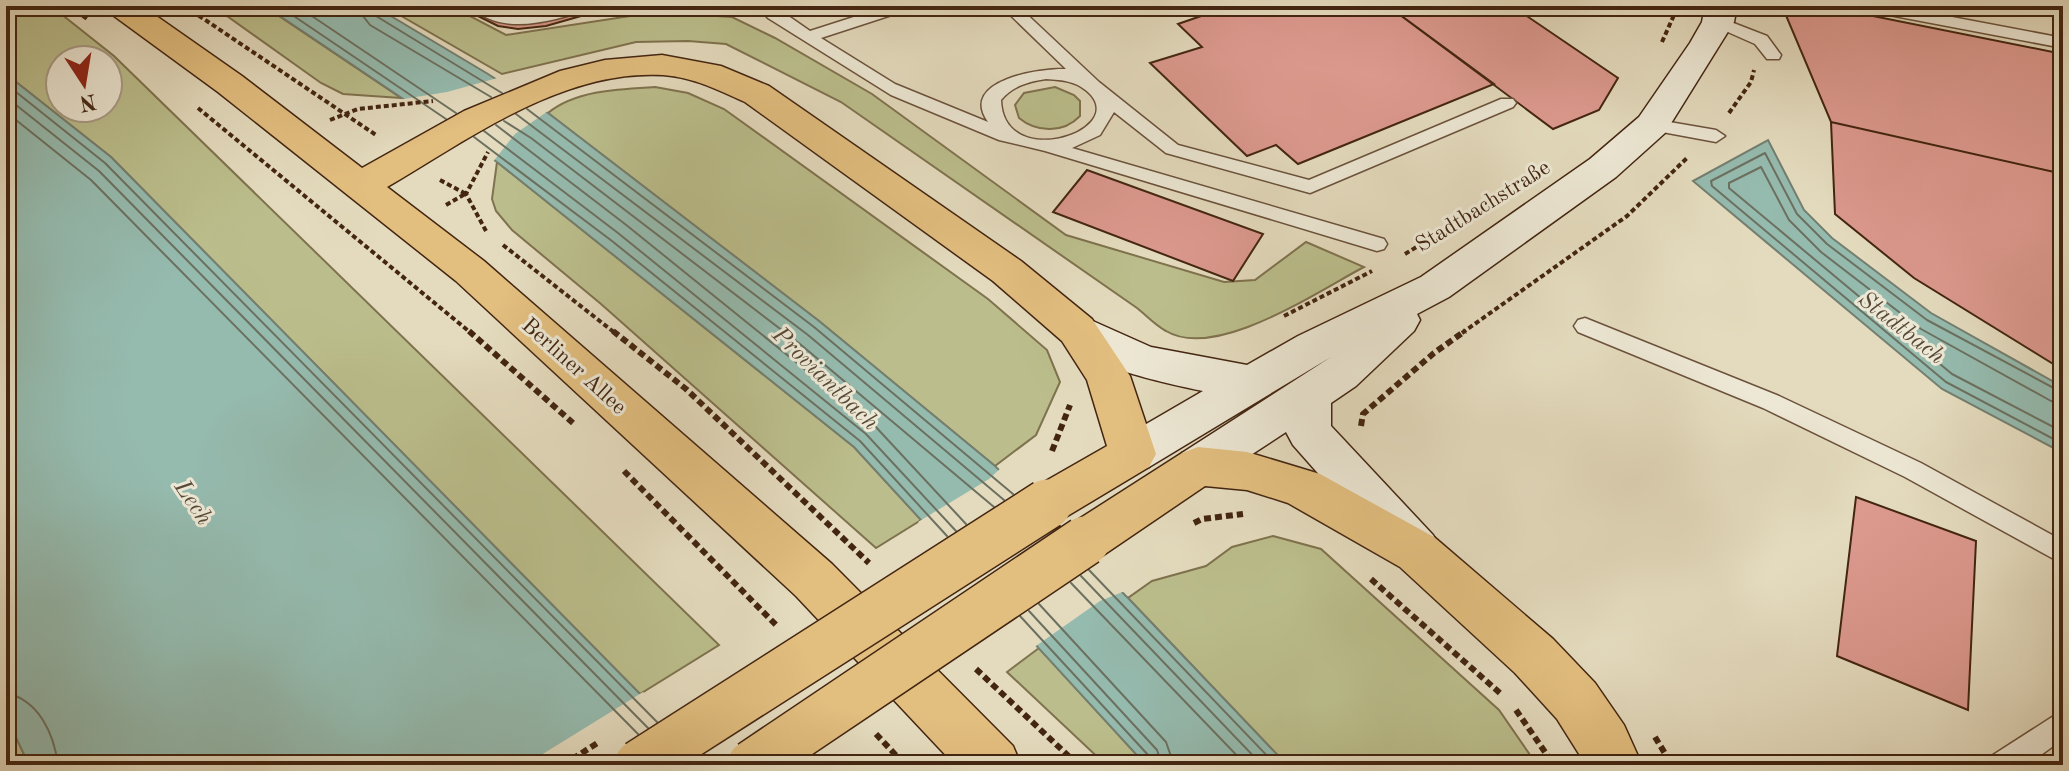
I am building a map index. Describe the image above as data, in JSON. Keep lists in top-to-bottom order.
{
  "streets": {
    "main road": ["Stadtbachstraße", "Berliner Allee"]
  },
  "water": ["Stadtbach", "Proviantbach", "Lech"],
  "north": "bottom"
}
